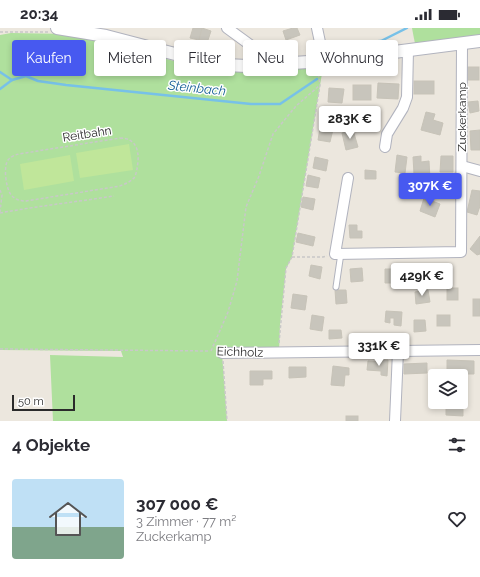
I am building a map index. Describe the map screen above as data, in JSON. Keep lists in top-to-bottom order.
{
  "streets": {
    "street": ["Zuckerkamp", "Eichholz"],
    "path": ["Reitbahn"]
  },
  "water": ["Steinbach"],
  "scale_bar": "50 m",
  "page": {
    "status": "20:34",
    "chip": [
      "Kaufen",
      "Mieten",
      "Filter",
      "Neu",
      "Wohnung"
    ],
    "price": [
      "283K €",
      "307K €",
      "429K €",
      "331K €"
    ],
    "scale": "50 m",
    "heading": "4 Objekte",
    "list": [
      {
        "name": "307 000 €",
        "note": "3 Zimmer · 77 m² · Zuckerkamp"
      }
    ]
  }
}
